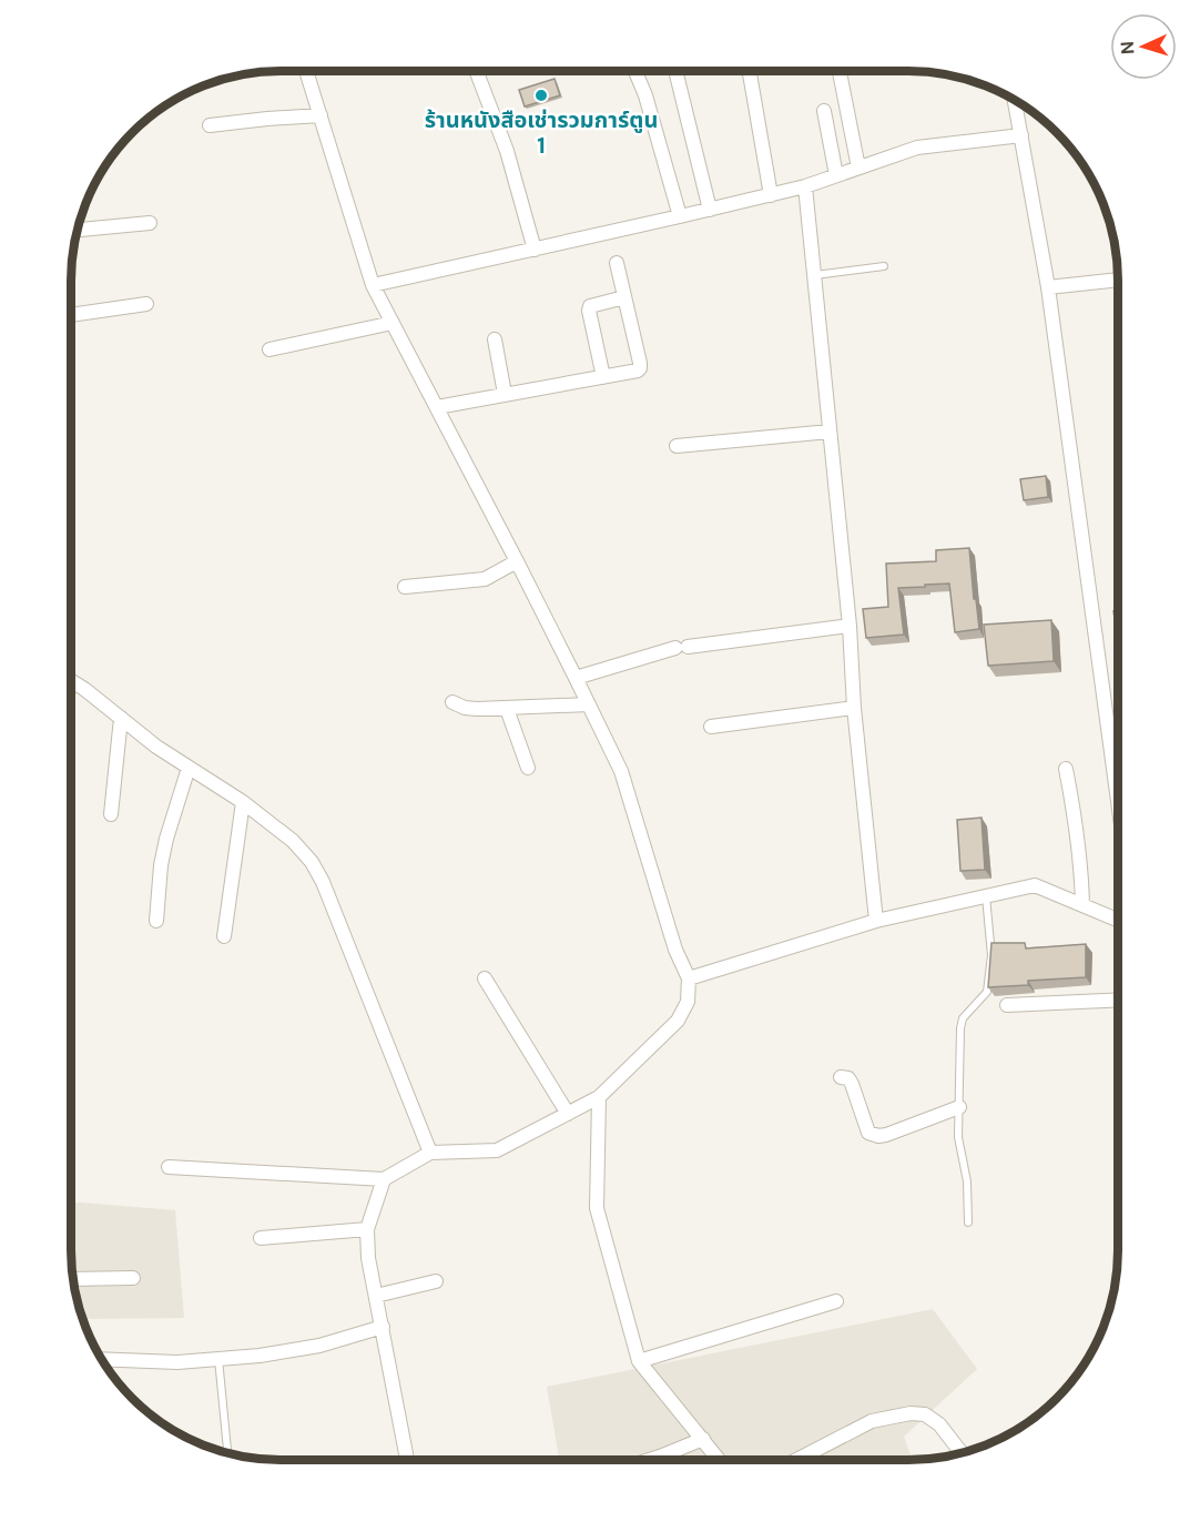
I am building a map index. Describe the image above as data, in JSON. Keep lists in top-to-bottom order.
{
  "places": ["ร้านหนังสือเช่ารวมการ์ตูน 1"],
  "north": "left"
}
